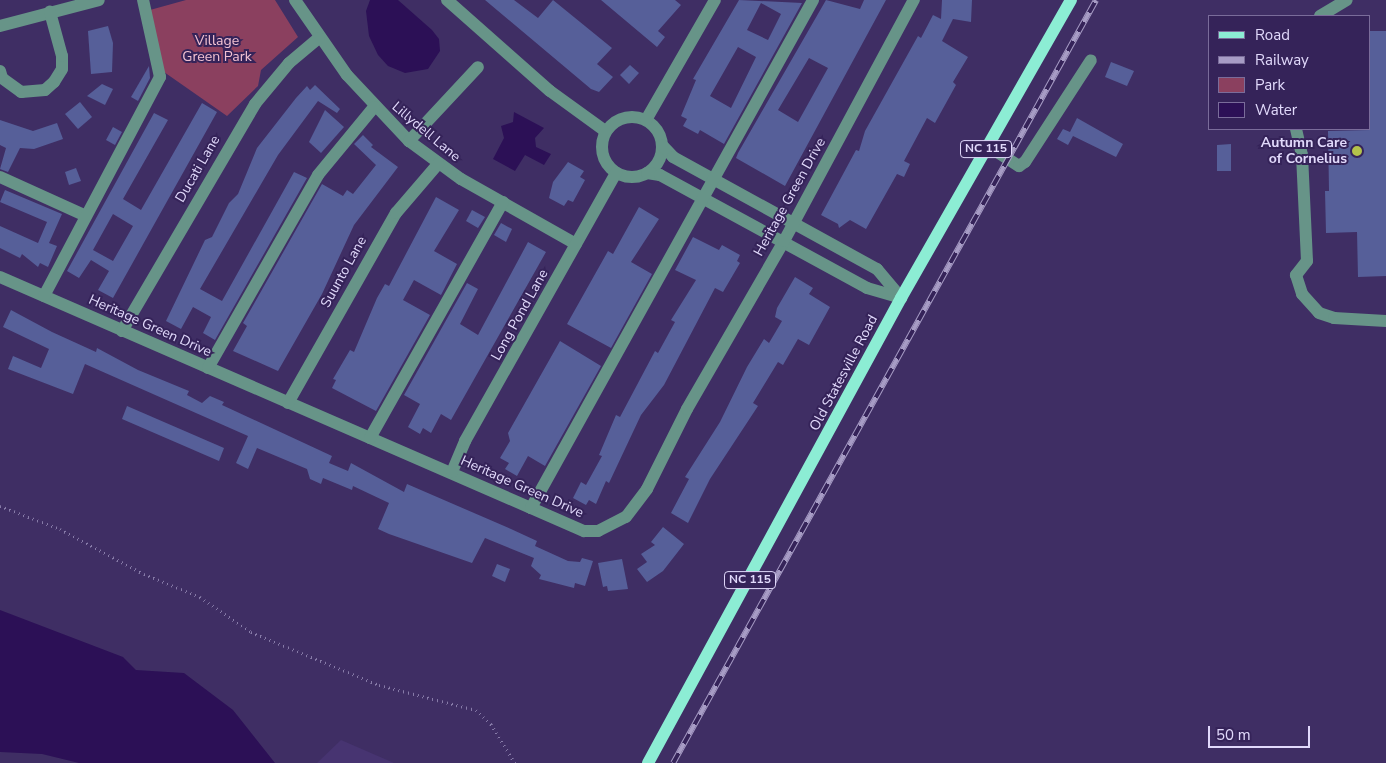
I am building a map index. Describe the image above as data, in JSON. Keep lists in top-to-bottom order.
{
  "streets": {
    "main road": ["NC 115", "Old Statesville Road"],
    "street": [
      "Lillydell Lane",
      "Ducati Lane",
      "Heritage Green Drive",
      "Suunto Lane",
      "Long Pond Lane"
    ]
  },
  "crossings": [
    ["Lillydell Lane", "Ducati Lane"],
    ["Lillydell Lane", "Suunto Lane"],
    ["Lillydell Lane", "Long Pond Lane"],
    ["Ducati Lane", "Heritage Green Drive"],
    ["Heritage Green Drive", "Suunto Lane"],
    ["Heritage Green Drive", "Long Pond Lane"]
  ],
  "parks": ["Village Green Park"],
  "places": ["Autumn Care of Cornelius"],
  "legend": [
    "Road",
    "Railway",
    "Park",
    "Water"
  ],
  "scale_bar": "50 m"
}
